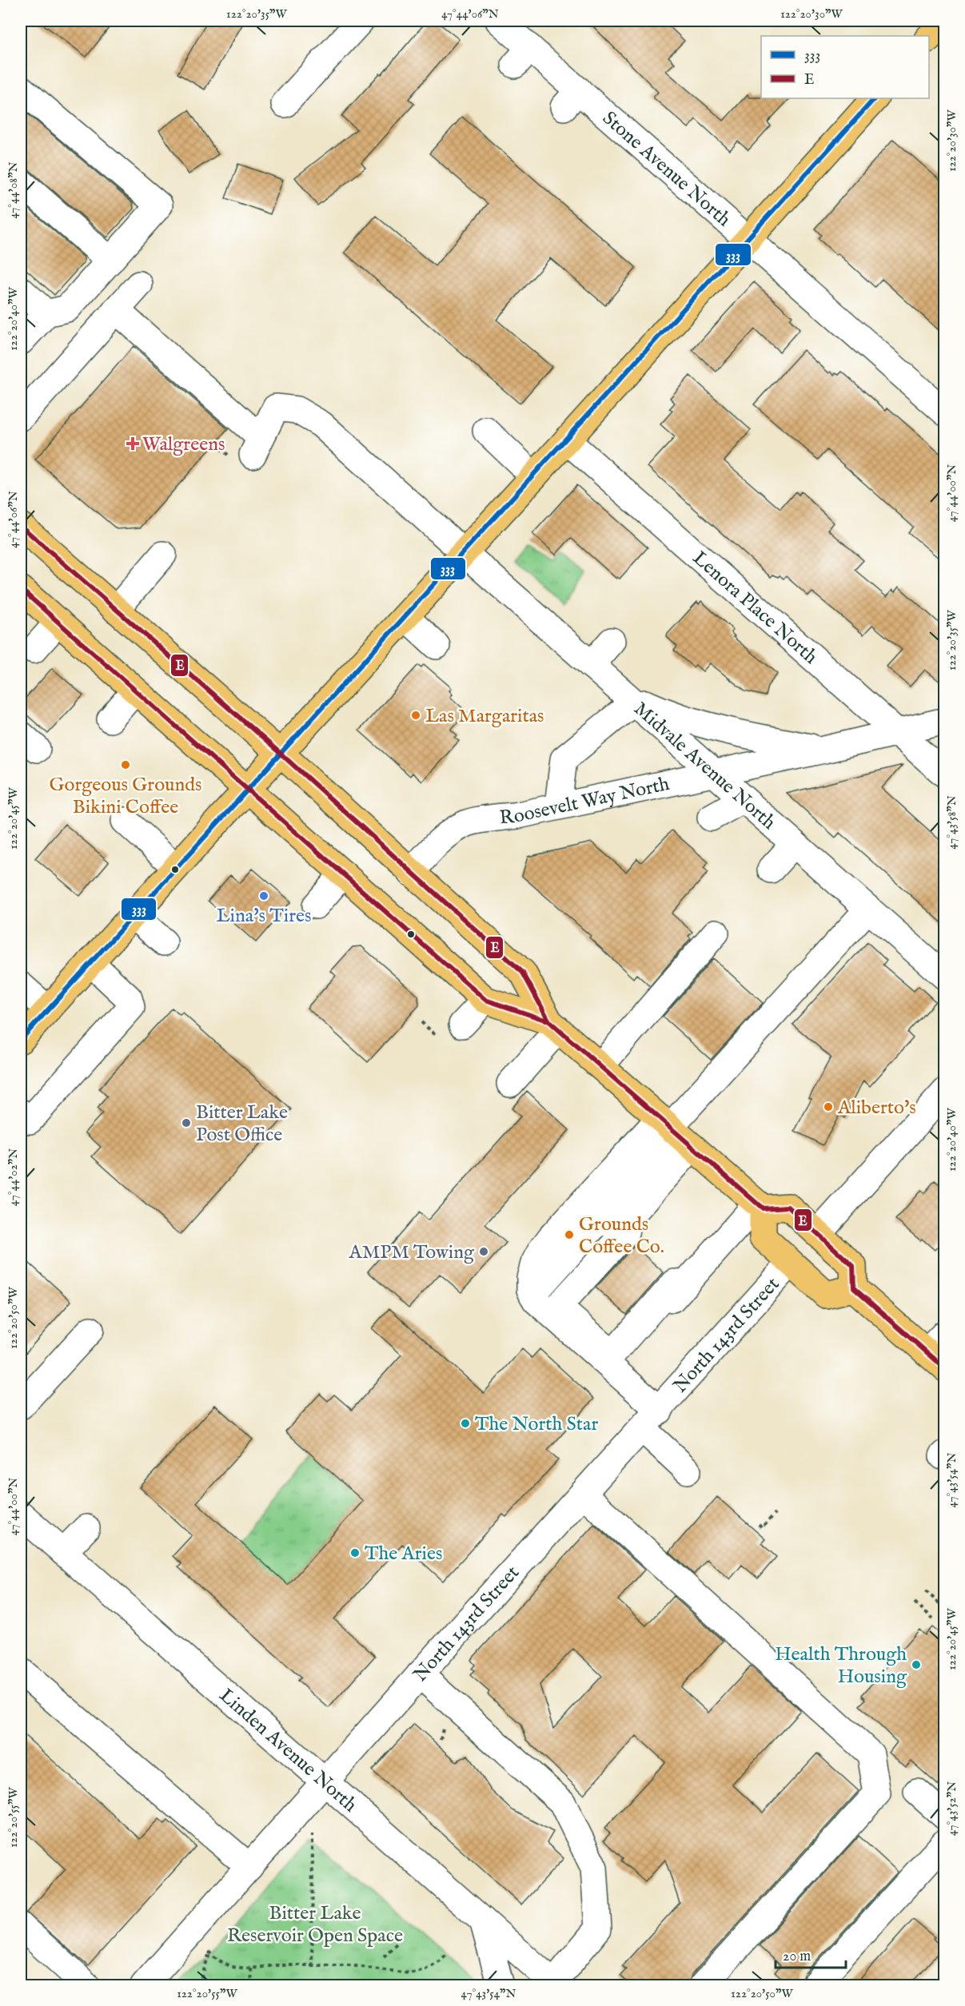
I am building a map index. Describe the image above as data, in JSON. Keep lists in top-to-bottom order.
{
  "streets": {
    "street": [
      "Stone Avenue North",
      "Lenora Place North",
      "Midvale Avenue North",
      "Roosevelt Way North",
      "North 143rd Street",
      "Linden Avenue North"
    ]
  },
  "crossings": [
    ["Lenora Place North", "Roosevelt Way North"],
    ["Midvale Avenue North", "Roosevelt Way North"],
    ["North 143rd Street", "Linden Avenue North"]
  ],
  "parks": ["Bitter Lake Reservoir Open Space"],
  "places": {
    "health": ["Walgreens"],
    "other": [
      "Las Margaritas",
      "Gorgeous Grounds Bikini Coffee",
      "Lina's Tires",
      "Aliberto's",
      "Bitter Lake Post Office",
      "Grounds Coffee Co.",
      "AMPM Towing",
      "The North Star",
      "The Aries",
      "Health Through Housing"
    ]
  },
  "lines": ["transit line 333", "transit line E"],
  "legend": ["333", "E"],
  "scale_bar": "20 m",
  "coordinates": [
    "122°20'35\"W",
    "47°44'06\"N",
    "122°20'30\"W",
    "47°44'08\"N",
    "122°20'40\"W",
    "47°44'00\"N",
    "122°20'45\"W",
    "47°43'58\"N",
    "47°44'02\"N",
    "122°20'50\"W",
    "47°43'54\"N",
    "47°43'52\"N",
    "122°20'55\"W"
  ]
}
